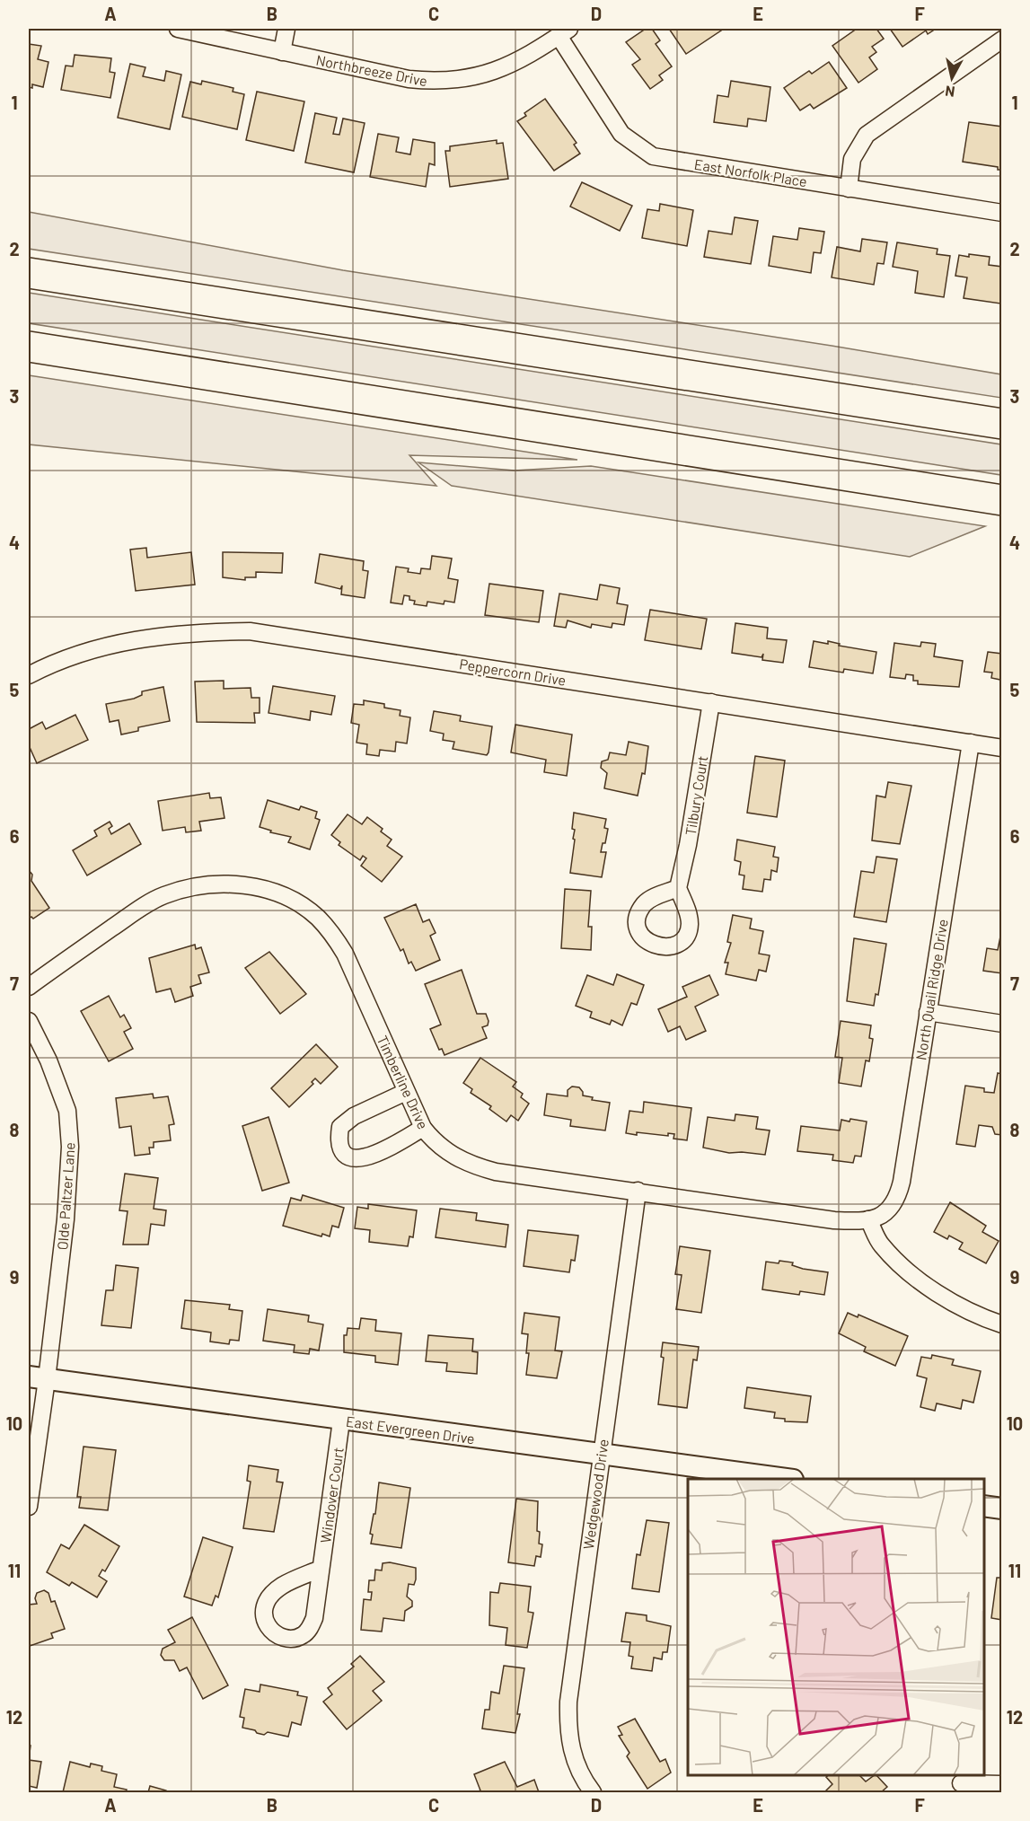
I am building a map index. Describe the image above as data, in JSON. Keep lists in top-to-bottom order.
{
  "streets": {
    "street": [
      "Northbreeze Drive",
      "East Norfolk Place",
      "Peppercorn Drive",
      "Tilbury Court",
      "North Quail Ridge Drive",
      "Timberline Drive",
      "Olde Paltzer Lane",
      "East Evergreen Drive",
      "Wedgewood Drive",
      "Windover Court"
    ]
  },
  "crossings": [
    ["Northbreeze Drive", "East Norfolk Place"],
    ["Peppercorn Drive", "Tilbury Court"],
    ["Peppercorn Drive", "North Quail Ridge Drive"],
    ["North Quail Ridge Drive", "Timberline Drive"],
    ["Timberline Drive", "Wedgewood Drive"],
    ["Olde Paltzer Lane", "East Evergreen Drive"],
    ["East Evergreen Drive", "Wedgewood Drive"],
    ["East Evergreen Drive", "Windover Court"]
  ],
  "north": "bottom",
  "grid": {
    "columns": [
      "A",
      "B",
      "C",
      "D",
      "E",
      "F"
    ],
    "rows": [
      "1",
      "2",
      "3",
      "4",
      "5",
      "6",
      "7",
      "8",
      "9",
      "10",
      "11",
      "12"
    ]
  }
}
